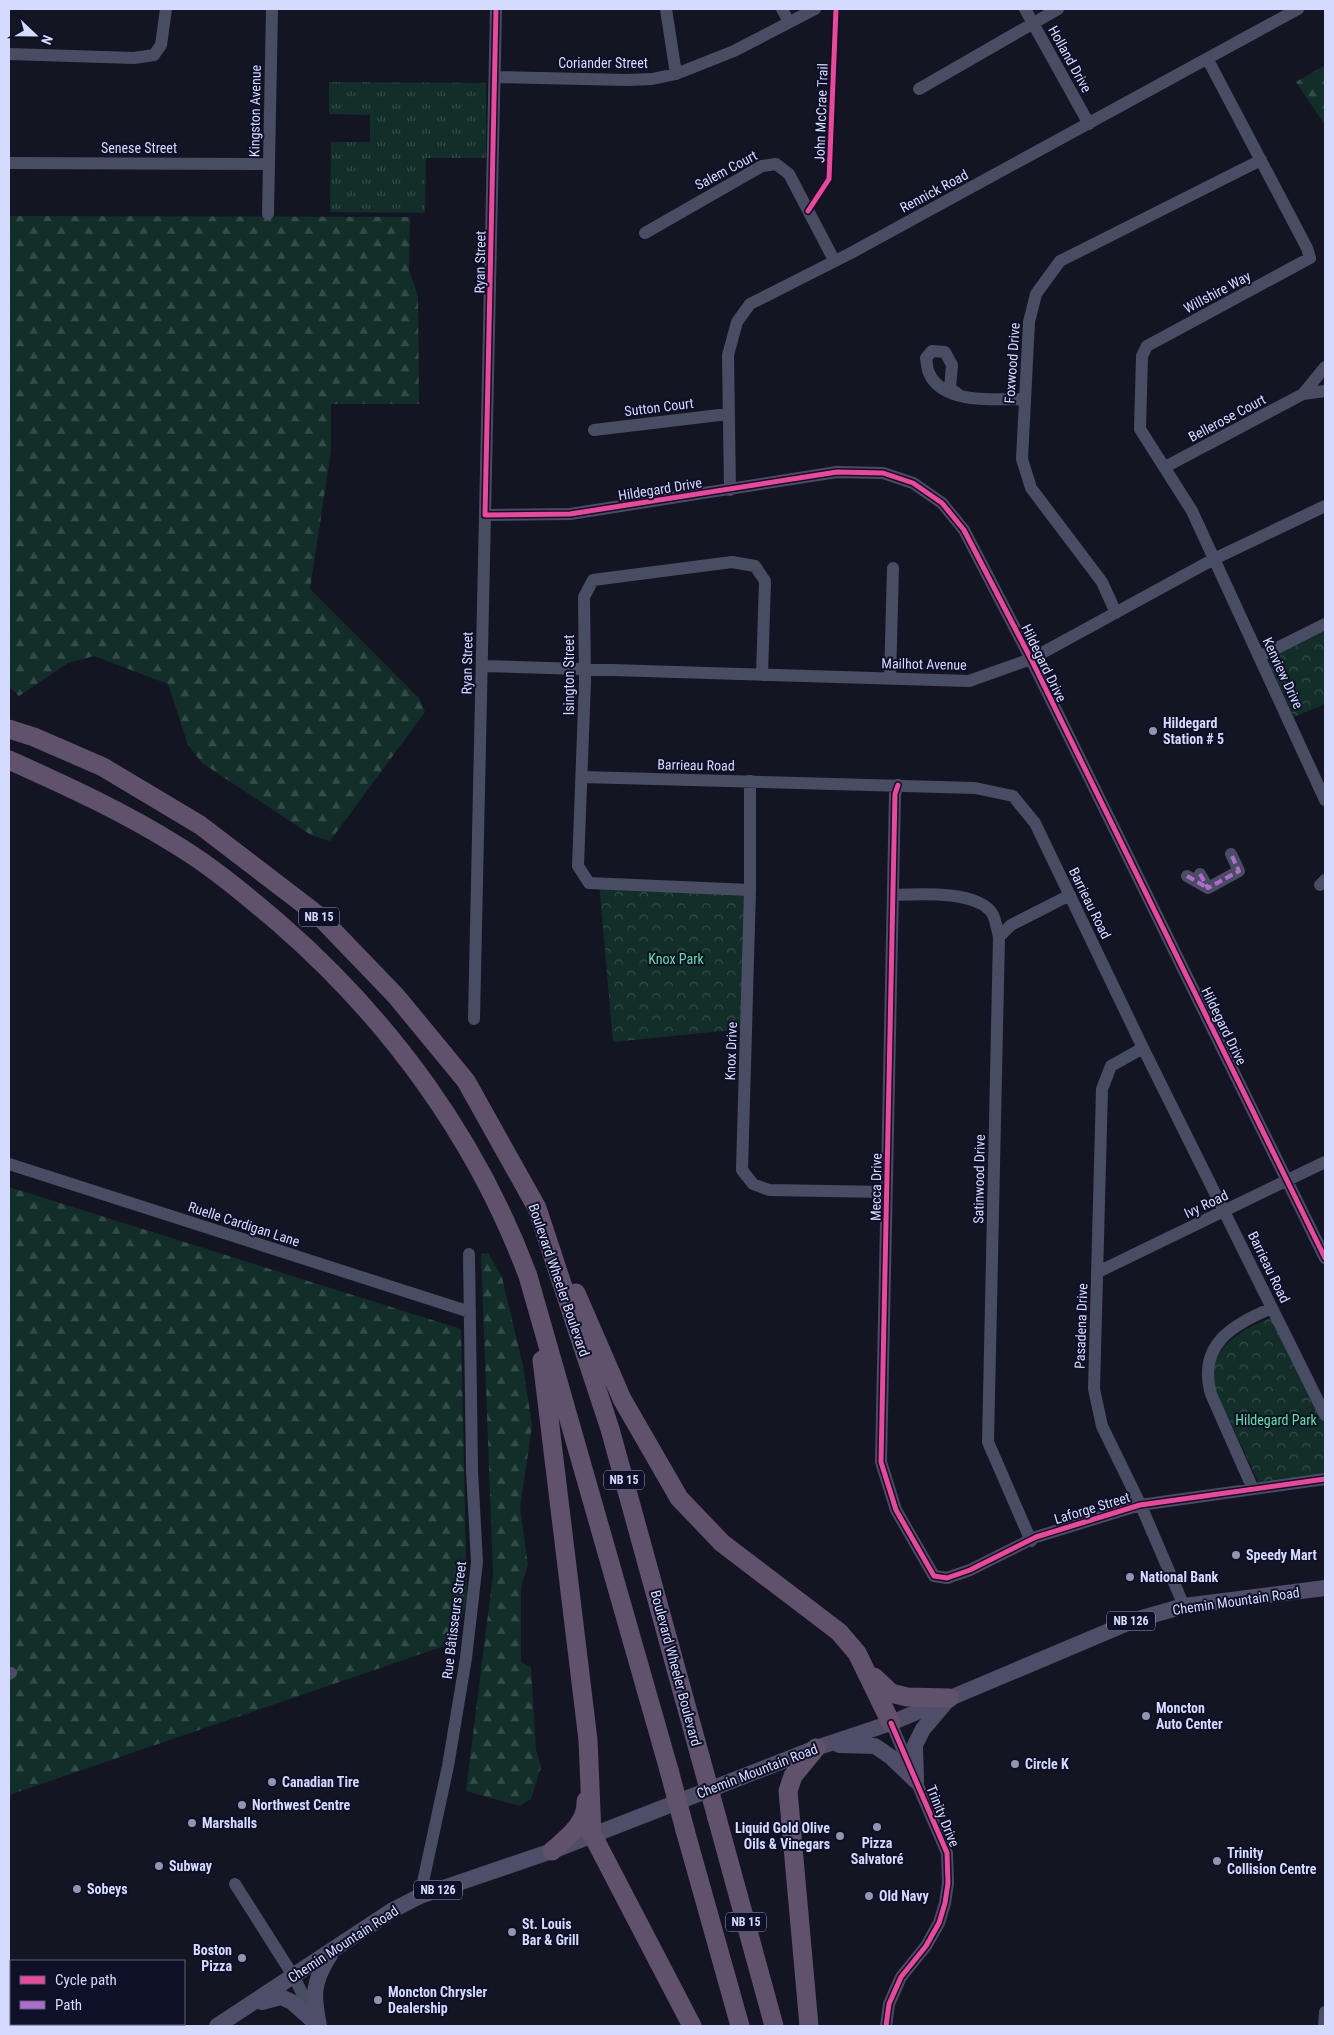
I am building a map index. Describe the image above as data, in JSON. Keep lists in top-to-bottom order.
{
  "streets": {
    "highway": ["NB 15", "Boulevard Wheeler Boulevard"],
    "main road": ["Chemin Mountain Road", "NB 126"],
    "street": [
      "Holland Drive",
      "Coriander Street",
      "Kingston Avenue",
      "Senese Street",
      "Salem Court",
      "Rennick Road",
      "Ryan Street",
      "Willshire Way",
      "Foxwood Drive",
      "Sutton Court",
      "Bellerose Court",
      "Hildegard Drive",
      "Mailhot Avenue",
      "Kenview Drive",
      "Isington Street",
      "Barrieau Road",
      "Knox Drive",
      "Satinwood Drive",
      "Mecca Drive",
      "Ivy Road",
      "Ruelle Cardigan Lane",
      "Pasadena Drive",
      "Laforge Street",
      "Rue Bâtisseurs Street",
      "Trinity Drive"
    ],
    "cycle path": ["John McCrae Trail"]
  },
  "crossings": [
    ["Holland Drive", "Rennick Road"],
    ["Coriander Street", "Ryan Street"],
    ["Kingston Avenue", "Senese Street"],
    ["Salem Court", "Rennick Road"],
    ["Rennick Road", "Willshire Way"],
    ["Rennick Road", "Sutton Court"],
    ["Rennick Road", "Hildegard Drive"],
    ["Ryan Street", "Hildegard Drive"],
    ["Ryan Street", "Mailhot Avenue"],
    ["Willshire Way", "Foxwood Drive"],
    ["Willshire Way", "Bellerose Court"],
    ["Willshire Way", "Mailhot Avenue"],
    ["Willshire Way", "Kenview Drive"],
    ["Foxwood Drive", "Mailhot Avenue"],
    ["Hildegard Drive", "Mailhot Avenue"],
    ["Hildegard Drive", "Ivy Road"],
    ["Mailhot Avenue", "Kenview Drive"],
    ["Mailhot Avenue", "Isington Street"],
    ["Isington Street", "Barrieau Road"],
    ["Isington Street", "Knox Drive"],
    ["Barrieau Road", "Knox Drive"],
    ["Barrieau Road", "Mecca Drive"],
    ["Barrieau Road", "Ivy Road"],
    ["Barrieau Road", "Pasadena Drive"],
    ["Knox Drive", "Mecca Drive"],
    ["Satinwood Drive", "Mecca Drive"],
    ["Satinwood Drive", "Laforge Street"],
    ["Mecca Drive", "Laforge Street"],
    ["Ivy Road", "Pasadena Drive"],
    ["Ruelle Cardigan Lane", "Rue Bâtisseurs Street"],
    ["Pasadena Drive", "Laforge Street"],
    ["Pasadena Drive", "Chemin Mountain Road"],
    ["Chemin Mountain Road", "Rue Bâtisseurs Street"],
    ["Chemin Mountain Road", "Trinity Drive"]
  ],
  "parks": ["Knox Park", "Hildegard Park"],
  "places": [
    "Hildegard Station # 5",
    "Speedy Mart",
    "National Bank",
    "Moncton Auto Center",
    "Circle K",
    "Canadian Tire",
    "Northwest Centre",
    "Marshalls",
    "Pizza Salvatoré",
    "Liquid Gold Olive Oils & Vinegars",
    "Trinity Collision Centre",
    "Subway",
    "Sobeys",
    "Old Navy",
    "St. Louis Bar & Grill",
    "Boston Pizza",
    "Moncton Chrysler Dealership"
  ],
  "legend": ["Cycle path", "Path"],
  "north": "right"
}
